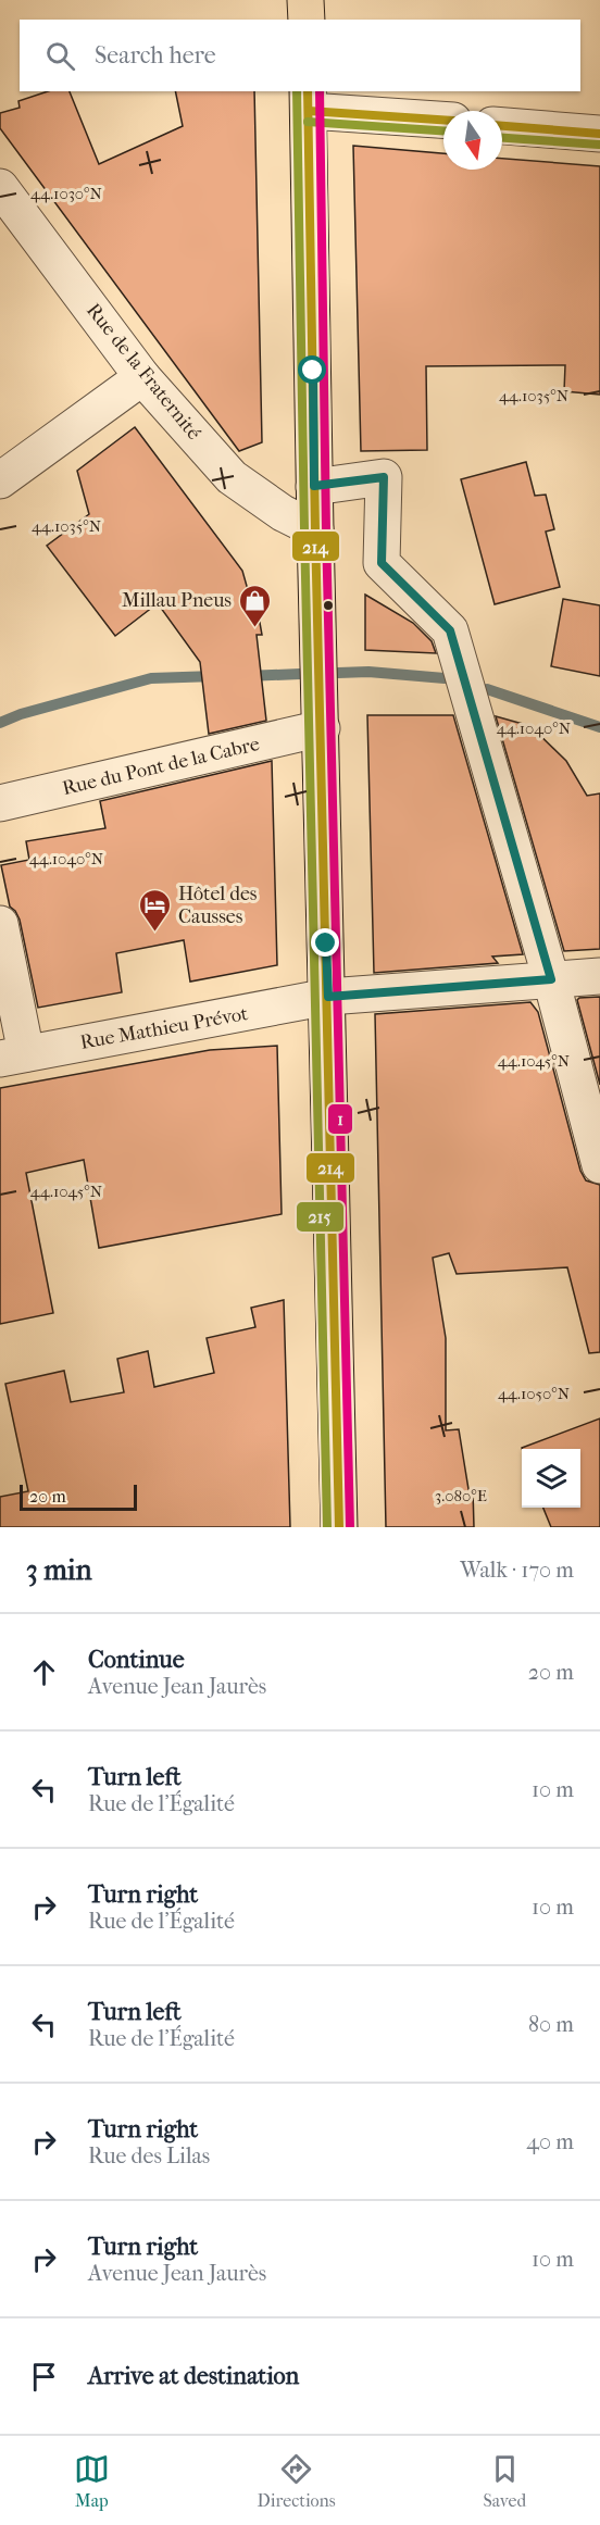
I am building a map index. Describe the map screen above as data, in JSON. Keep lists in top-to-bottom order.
{
  "streets": {
    "street": ["Rue de la Fraternité", "Rue du Pont de la Cabre", "Rue Mathieu Prévot"]
  },
  "places": {
    "shop": ["Millau Pneus"],
    "hotel": ["Hôtel des Causses"]
  },
  "lines": ["transit line 214", "transit line 215", "transit line 1"],
  "scale_bar": "20 m",
  "north": "bottom",
  "page": {
    "search": "Search here",
    "scale": "20 m",
    "heading": ["3 min", "Walk · 170 m"],
    "list": [
      ["Continue", "Avenue Jean Jaurès", "20 m"],
      ["Turn left", "Rue de l'Égalité", "10 m"],
      ["Turn right", "Rue de l'Égalité", "10 m"],
      ["Turn left", "Rue de l'Égalité", "80 m"],
      ["Turn right", "Rue des Lilas", "40 m"],
      ["Turn right", "Avenue Jean Jaurès", "10 m"],
      "Arrive at destination"
    ],
    "nav": ["Map", "Directions", "Saved"]
  },
  "coordinates": [
    "44.1030°N",
    "44.1035°N",
    "44.1040°N",
    "44.1045°N",
    "44.1050°N",
    "3.080°E"
  ]
}
